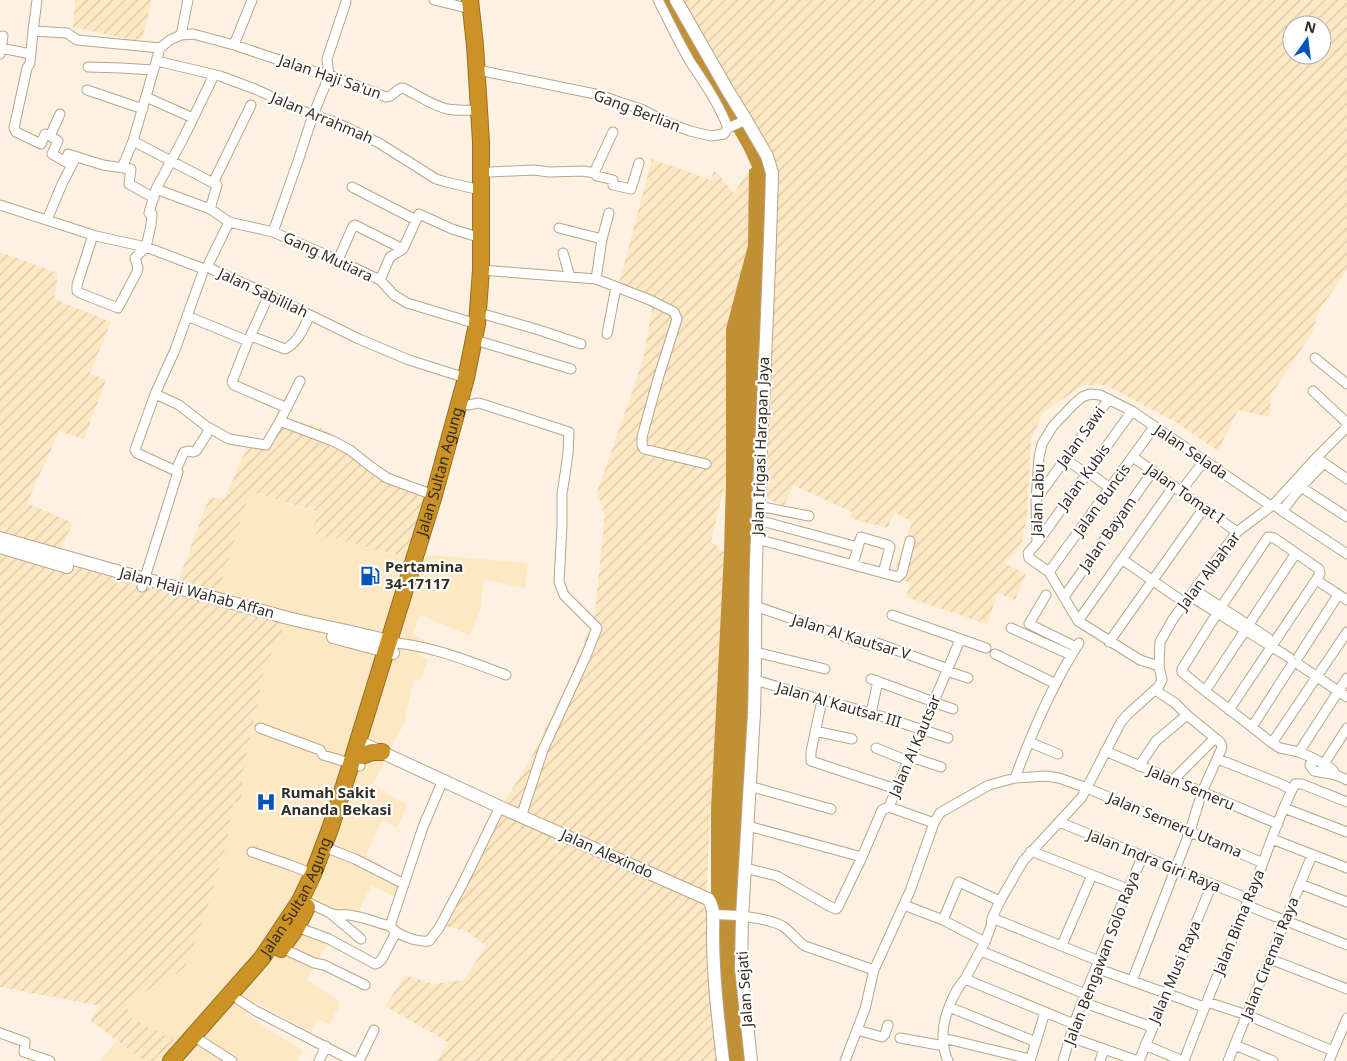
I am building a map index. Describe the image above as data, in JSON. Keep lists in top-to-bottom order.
{
  "streets": {
    "highway": ["Jalan Sultan Agung"],
    "street": [
      "Jalan Haji Sa'un",
      "Gang Berlian",
      "Jalan Arrahmah",
      "Gang Mutiara",
      "Jalan Sabililah",
      "Jalan Sawi",
      "Jalan Irigasi Harapan Jaya",
      "Jalan Selada",
      "Jalan Kubis",
      "Jalan Tomat I",
      "Jalan Labu",
      "Jalan Buncis",
      "Jalan Bayam",
      "Jalan Albahar",
      "Jalan Haji Wahab Affan",
      "Jalan Al Kautsar V",
      "Jalan Al Kautsar III",
      "Jalan Al Kautsar",
      "Jalan Semeru",
      "Jalan Semeru Utama",
      "Jalan Alexindo",
      "Jalan Indra Giri Raya",
      "Jalan Bima Raya",
      "Jalan Bengawan Solo Raya",
      "Jalan Ciremai Raya",
      "Jalan Musi Raya",
      "Jalan Sejati"
    ]
  },
  "crossings": [
    ["Jalan Haji Sa'un", "Jalan Sultan Agung"],
    ["Gang Berlian", "Jalan Irigasi Harapan Jaya"],
    ["Gang Berlian", "Jalan Sultan Agung"],
    ["Jalan Arrahmah", "Jalan Sultan Agung"],
    ["Gang Mutiara", "Jalan Sultan Agung"],
    ["Jalan Sabililah", "Jalan Sultan Agung"],
    ["Jalan Sawi", "Jalan Selada"],
    ["Jalan Sawi", "Jalan Labu"],
    ["Jalan Irigasi Harapan Jaya", "Jalan Al Kautsar V"],
    ["Jalan Irigasi Harapan Jaya", "Jalan Al Kautsar III"],
    ["Jalan Irigasi Harapan Jaya", "Jalan Sejati"],
    ["Jalan Selada", "Jalan Kubis"],
    ["Jalan Selada", "Jalan Labu"],
    ["Jalan Selada", "Jalan Buncis"],
    ["Jalan Selada", "Jalan Albahar"],
    ["Jalan Sultan Agung", "Jalan Haji Wahab Affan"],
    ["Jalan Kubis", "Jalan Labu"],
    ["Jalan Tomat I", "Jalan Buncis"],
    ["Jalan Tomat I", "Jalan Bayam"],
    ["Jalan Tomat I", "Jalan Albahar"],
    ["Jalan Labu", "Jalan Buncis"],
    ["Jalan Labu", "Jalan Bayam"],
    ["Jalan Labu", "Jalan Albahar"],
    ["Jalan Al Kautsar V", "Jalan Al Kautsar"],
    ["Jalan Al Kautsar III", "Jalan Al Kautsar"],
    ["Jalan Semeru", "Jalan Bima Raya"],
    ["Jalan Semeru Utama", "Jalan Bima Raya"],
    ["Jalan Indra Giri Raya", "Jalan Bima Raya"],
    ["Jalan Indra Giri Raya", "Jalan Bengawan Solo Raya"],
    ["Jalan Indra Giri Raya", "Jalan Ciremai Raya"],
    ["Jalan Indra Giri Raya", "Jalan Musi Raya"]
  ],
  "places": {
    "fuel station": ["Pertamina 34-17117"],
    "hospital": ["Rumah Sakit Ananda Bekasi"]
  },
  "north": "top"
}
